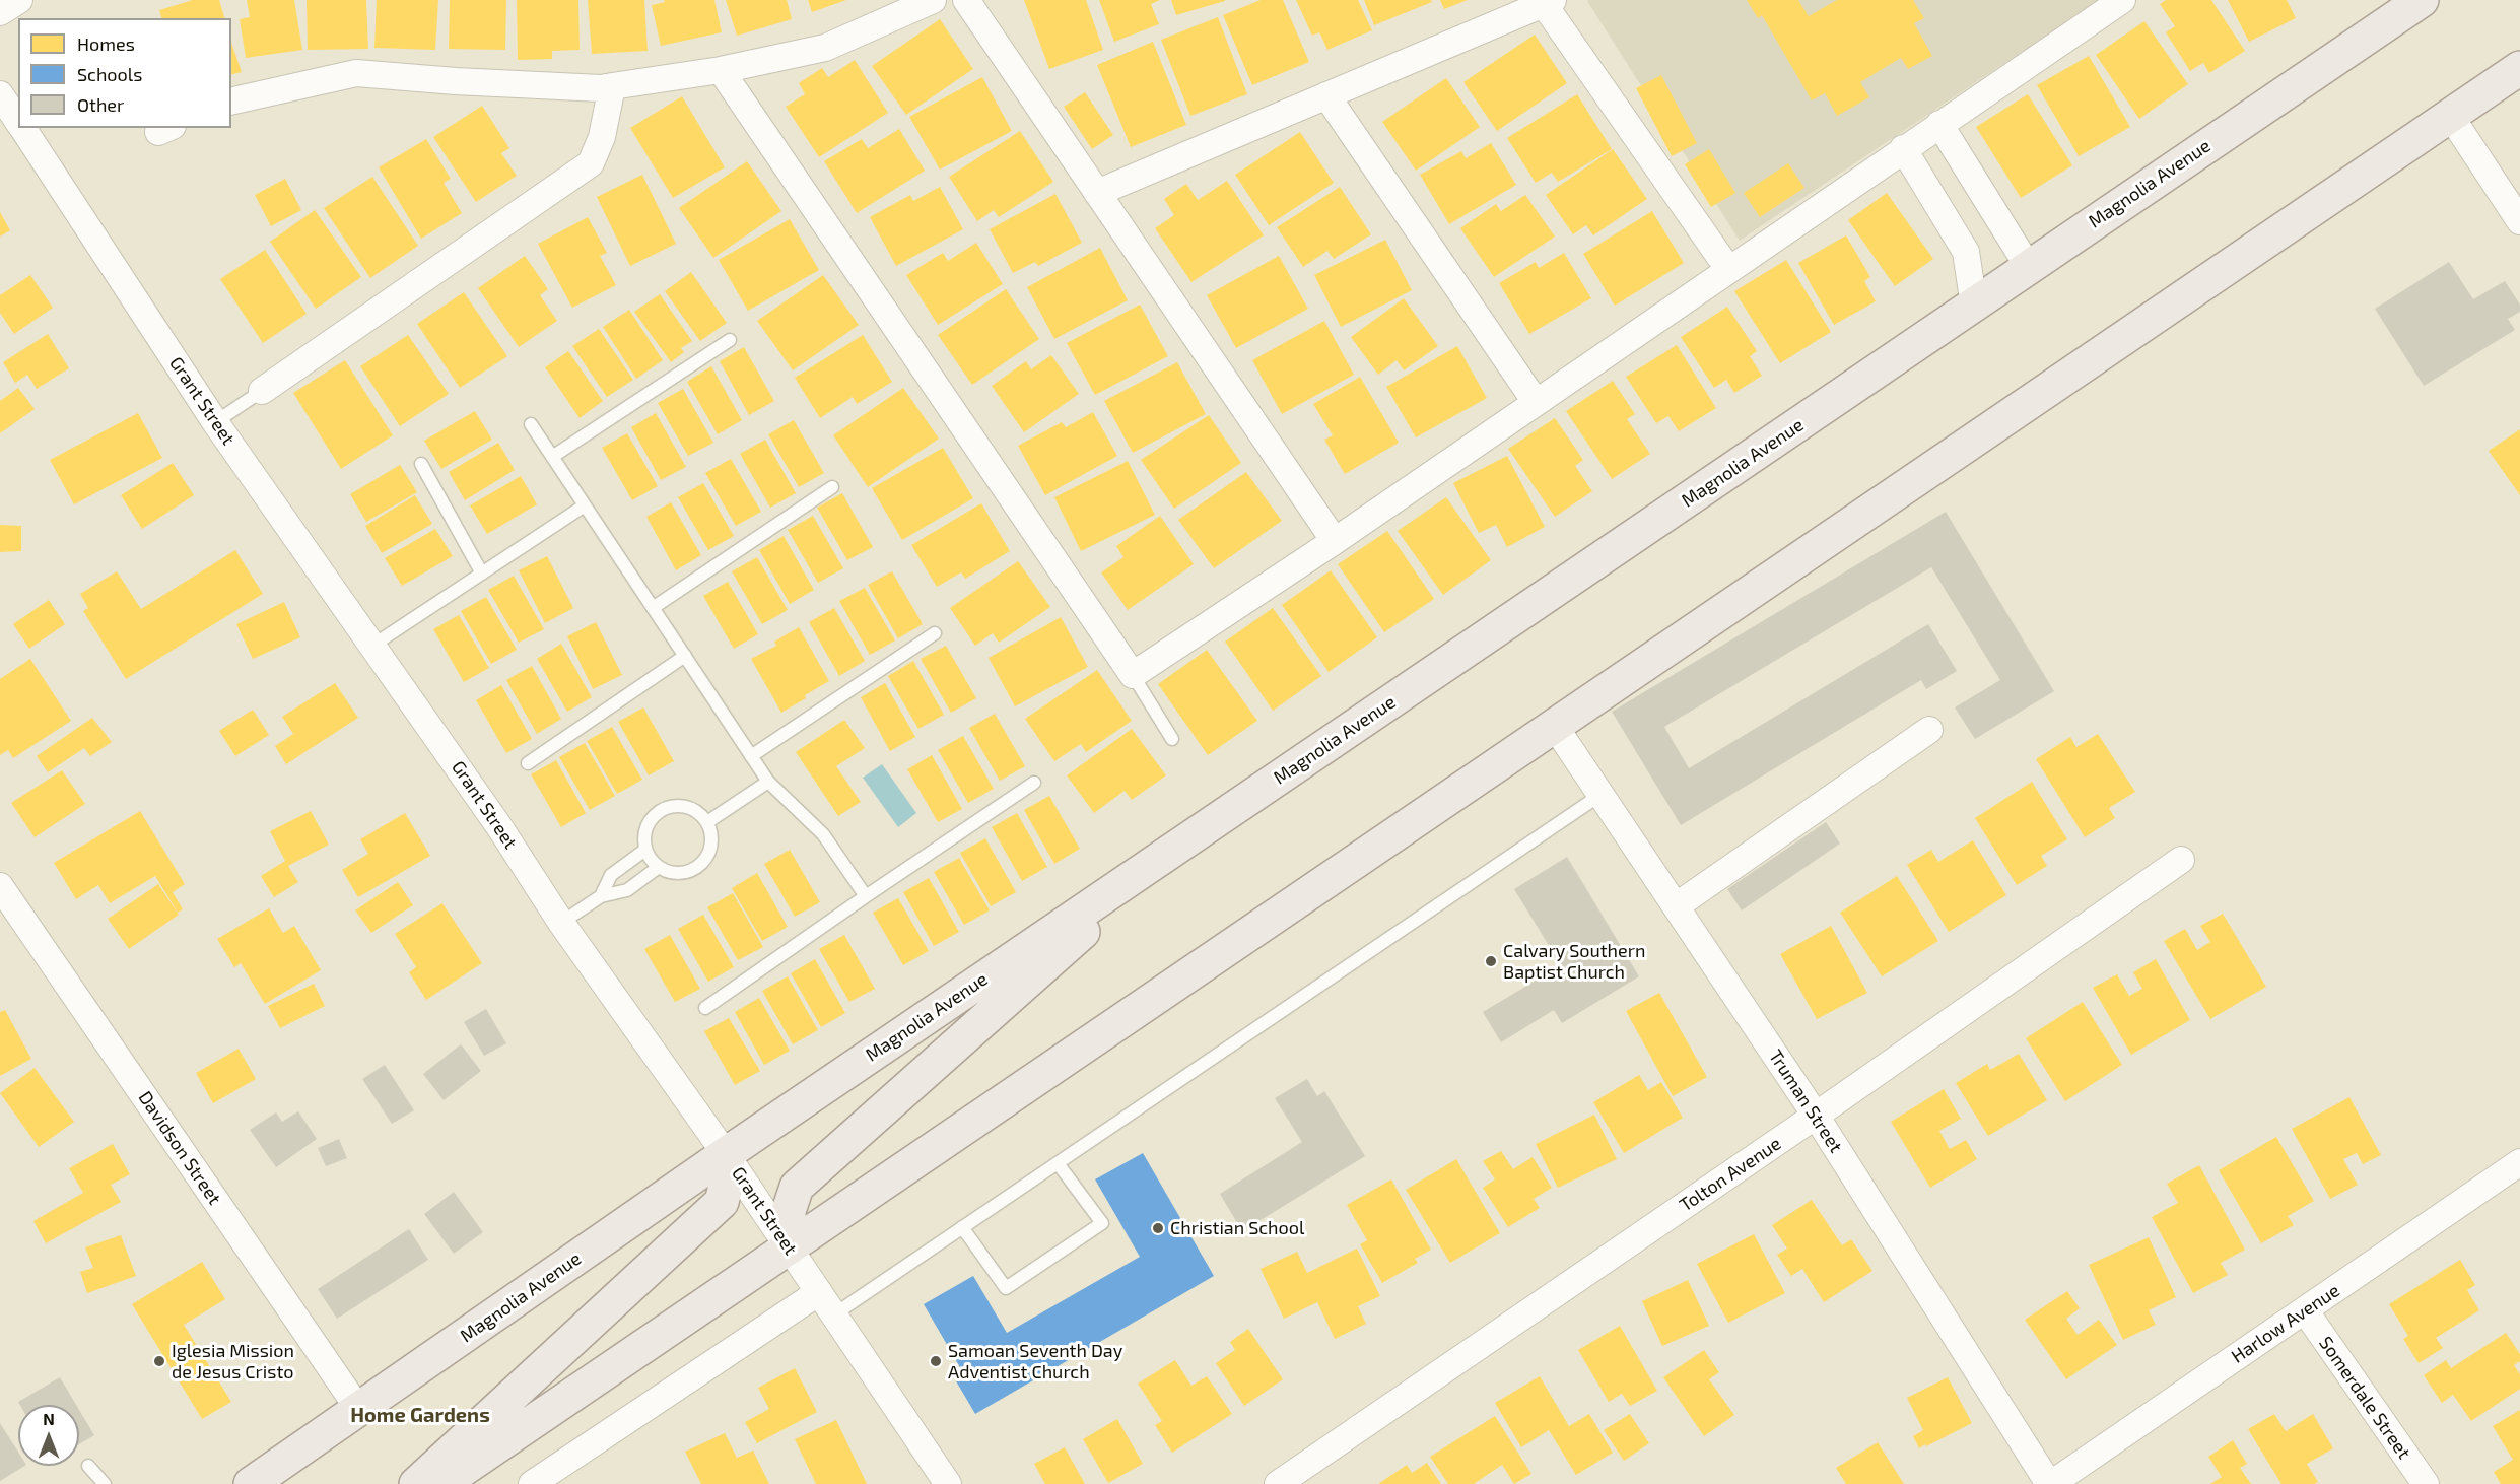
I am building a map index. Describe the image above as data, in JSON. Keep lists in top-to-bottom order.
{
  "streets": {
    "main road": ["Magnolia Avenue"],
    "street": [
      "Grant Street",
      "Truman Street",
      "Davidson Street",
      "Tolton Avenue",
      "Harlow Avenue",
      "Somerdale Street"
    ]
  },
  "crossings": [
    ["Magnolia Avenue", "Grant Street"],
    ["Magnolia Avenue", "Davidson Street"],
    ["Truman Street", "Tolton Avenue"],
    ["Truman Street", "Harlow Avenue"],
    ["Harlow Avenue", "Somerdale Street"]
  ],
  "districts": ["Home Gardens"],
  "places": [
    "Calvary Southern Baptist Church",
    "Christian School",
    "Iglesia Mission de Jesus Cristo",
    "Samoan Seventh Day Adventist Church"
  ],
  "legend": ["Homes", "Schools", "Other"],
  "north": "top"
}
